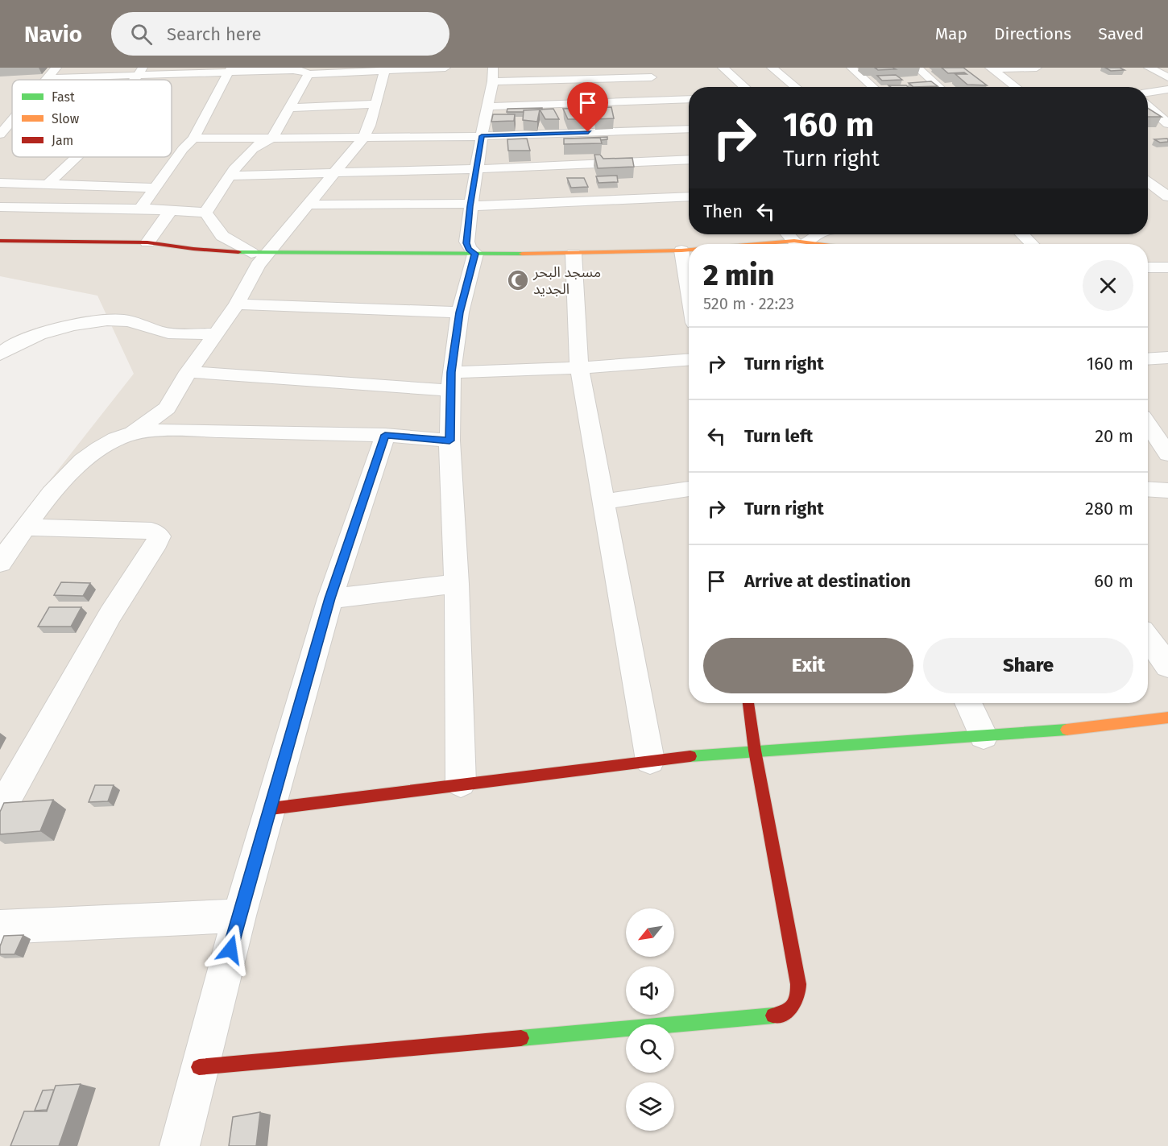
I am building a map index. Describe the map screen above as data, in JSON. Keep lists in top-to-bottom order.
{
  "places": {
    "mosque": ["مسجد البحر الجديد"]
  },
  "legend": ["Fast", "Slow", "Jam"],
  "north": "bottom left",
  "page": {
    "header": "Navio",
    "search": "Search here",
    "nav": ["Map", "Directions", "Saved"],
    "turn": ["160 m", "Turn right"],
    "then": "Then",
    "heading": ["2 min", "520 m · 22:23"],
    "list": [
      {
        "name": "Turn right",
        "value": "160 m"
      },
      {
        "name": "Turn left",
        "value": "20 m"
      },
      {
        "name": "Turn right",
        "value": "280 m"
      },
      {
        "name": "Arrive at destination",
        "value": "60 m"
      }
    ],
    "buttons": ["Exit", "Share"]
  }
}
